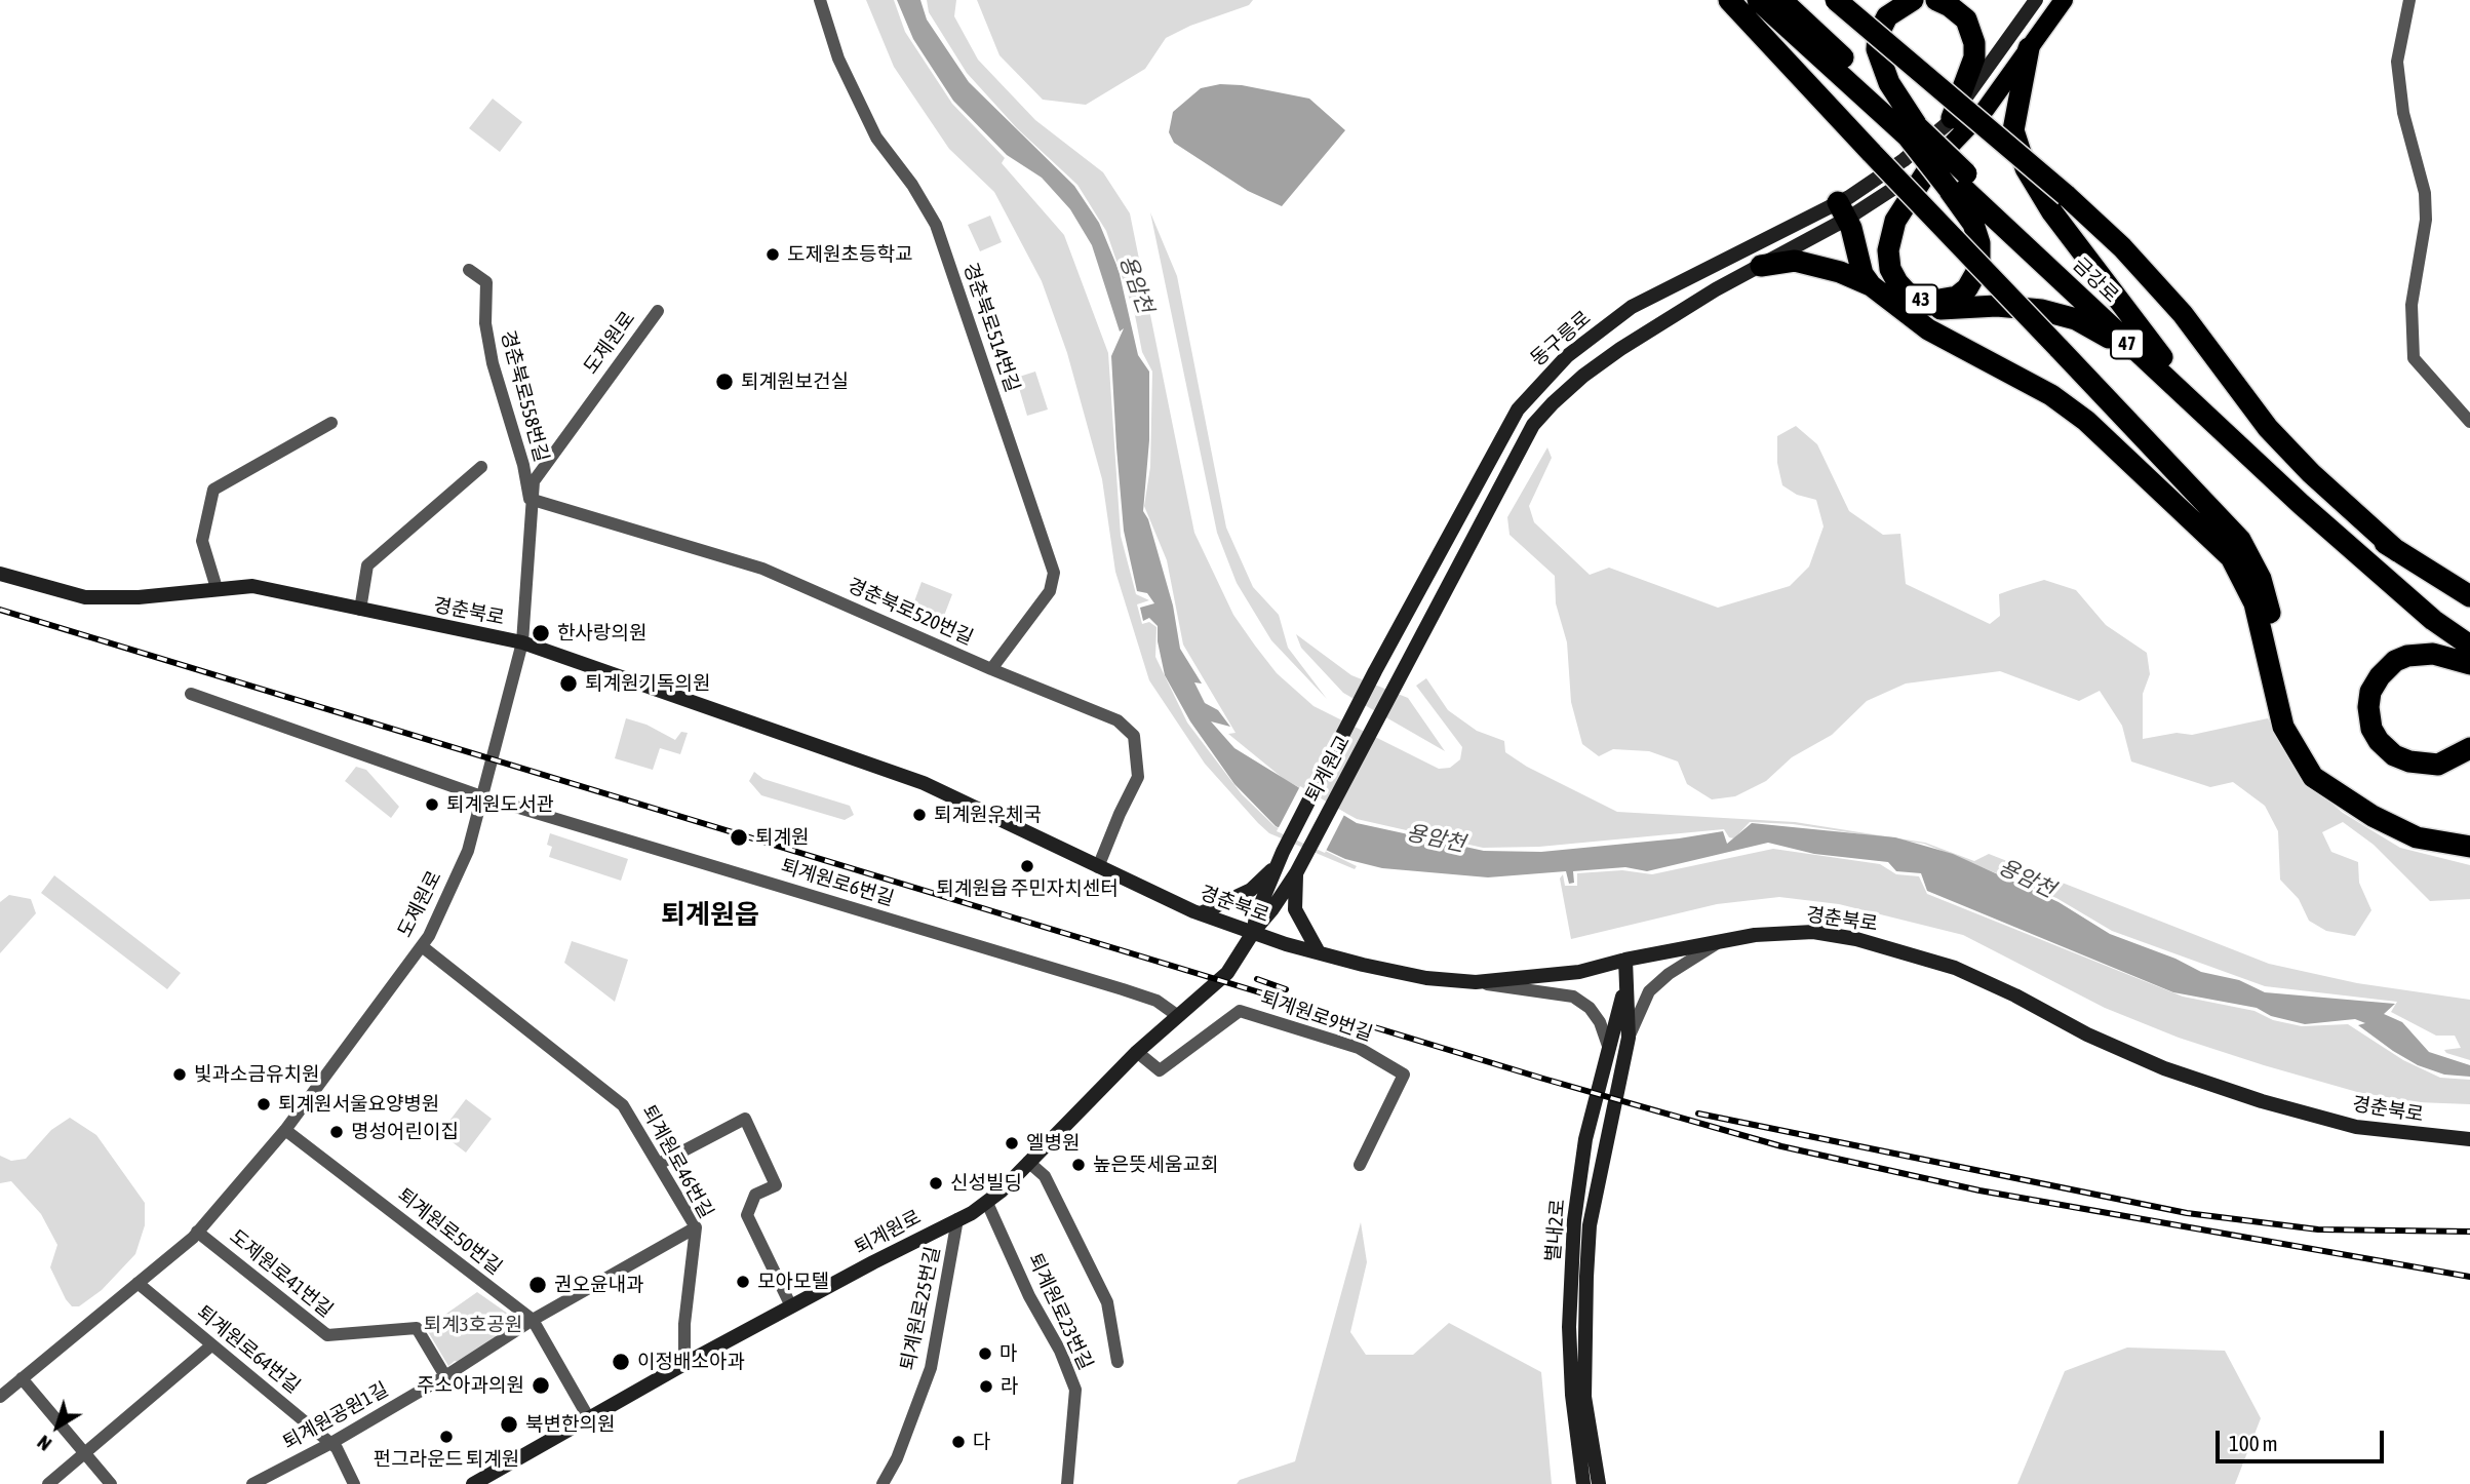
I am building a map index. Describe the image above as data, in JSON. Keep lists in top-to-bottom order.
{
  "streets": {
    "highway": ["금강로", "43", "47"],
    "main road": ["동구릉로"],
    "street": [
      "경춘북로514번길",
      "도제원로",
      "경춘북로558번길",
      "경춘북로",
      "경춘북로520번길",
      "퇴계원교",
      "퇴계원로6번길",
      "퇴계원로9번길",
      "퇴계원로46번길",
      "별내2로",
      "퇴계원로50번길",
      "퇴계원로",
      "도제원로41번길",
      "퇴계원로25번길",
      "퇴계원로23번길",
      "퇴계원로64번길",
      "퇴계원공원1길"
    ]
  },
  "crossings": [
    ["금강로", "43"],
    ["43", "동구릉로"],
    ["경춘북로514번길", "경춘북로520번길"],
    ["동구릉로", "퇴계원교"],
    ["동구릉로", "퇴계원로"],
    ["도제원로", "경춘북로558번길"],
    ["도제원로", "경춘북로"],
    ["도제원로", "경춘북로520번길"],
    ["도제원로", "퇴계원로6번길"],
    ["도제원로", "퇴계원로46번길"],
    ["도제원로", "퇴계원로50번길"],
    ["도제원로", "도제원로41번길"],
    ["도제원로", "퇴계원로64번길"],
    ["경춘북로558번길", "경춘북로520번길"],
    ["경춘북로", "경춘북로520번길"],
    ["경춘북로", "별내2로"],
    ["경춘북로", "퇴계원로"],
    ["퇴계원교", "퇴계원로"],
    ["퇴계원로6번길", "퇴계원로"],
    ["퇴계원로9번길", "퇴계원로"],
    ["퇴계원로46번길", "퇴계원로"],
    ["퇴계원로46번길", "퇴계원공원1길"],
    ["퇴계원로50번길", "퇴계원로"],
    ["퇴계원로50번길", "퇴계원공원1길"],
    ["퇴계원로", "퇴계원로25번길"],
    ["퇴계원로", "퇴계원로23번길"],
    ["도제원로41번길", "퇴계원공원1길"],
    ["퇴계원로64번길", "퇴계원공원1길"]
  ],
  "districts": ["퇴계원읍"],
  "water": ["용암천"],
  "parks": ["퇴계3호공원"],
  "places": [
    "도제원초등학교",
    "퇴계원보건실",
    "한사랑의원",
    "퇴계원기독의원",
    "퇴계원도서관",
    "퇴계원우체국",
    "퇴계원",
    "퇴계원읍 주민자치센터",
    "빛과소금유치원",
    "퇴계원서울요양병원",
    "명성어린이집",
    "엘병원",
    "높은뜻세움교회",
    "신성빌딩",
    "모아모텔",
    "권오윤내과",
    "마",
    "이정배소아과",
    "주소아과의원",
    "라",
    "북변한의원",
    "펀그라운드 퇴계원",
    "다"
  ],
  "scale_bar": "100 m",
  "north": "bottom left"
}
